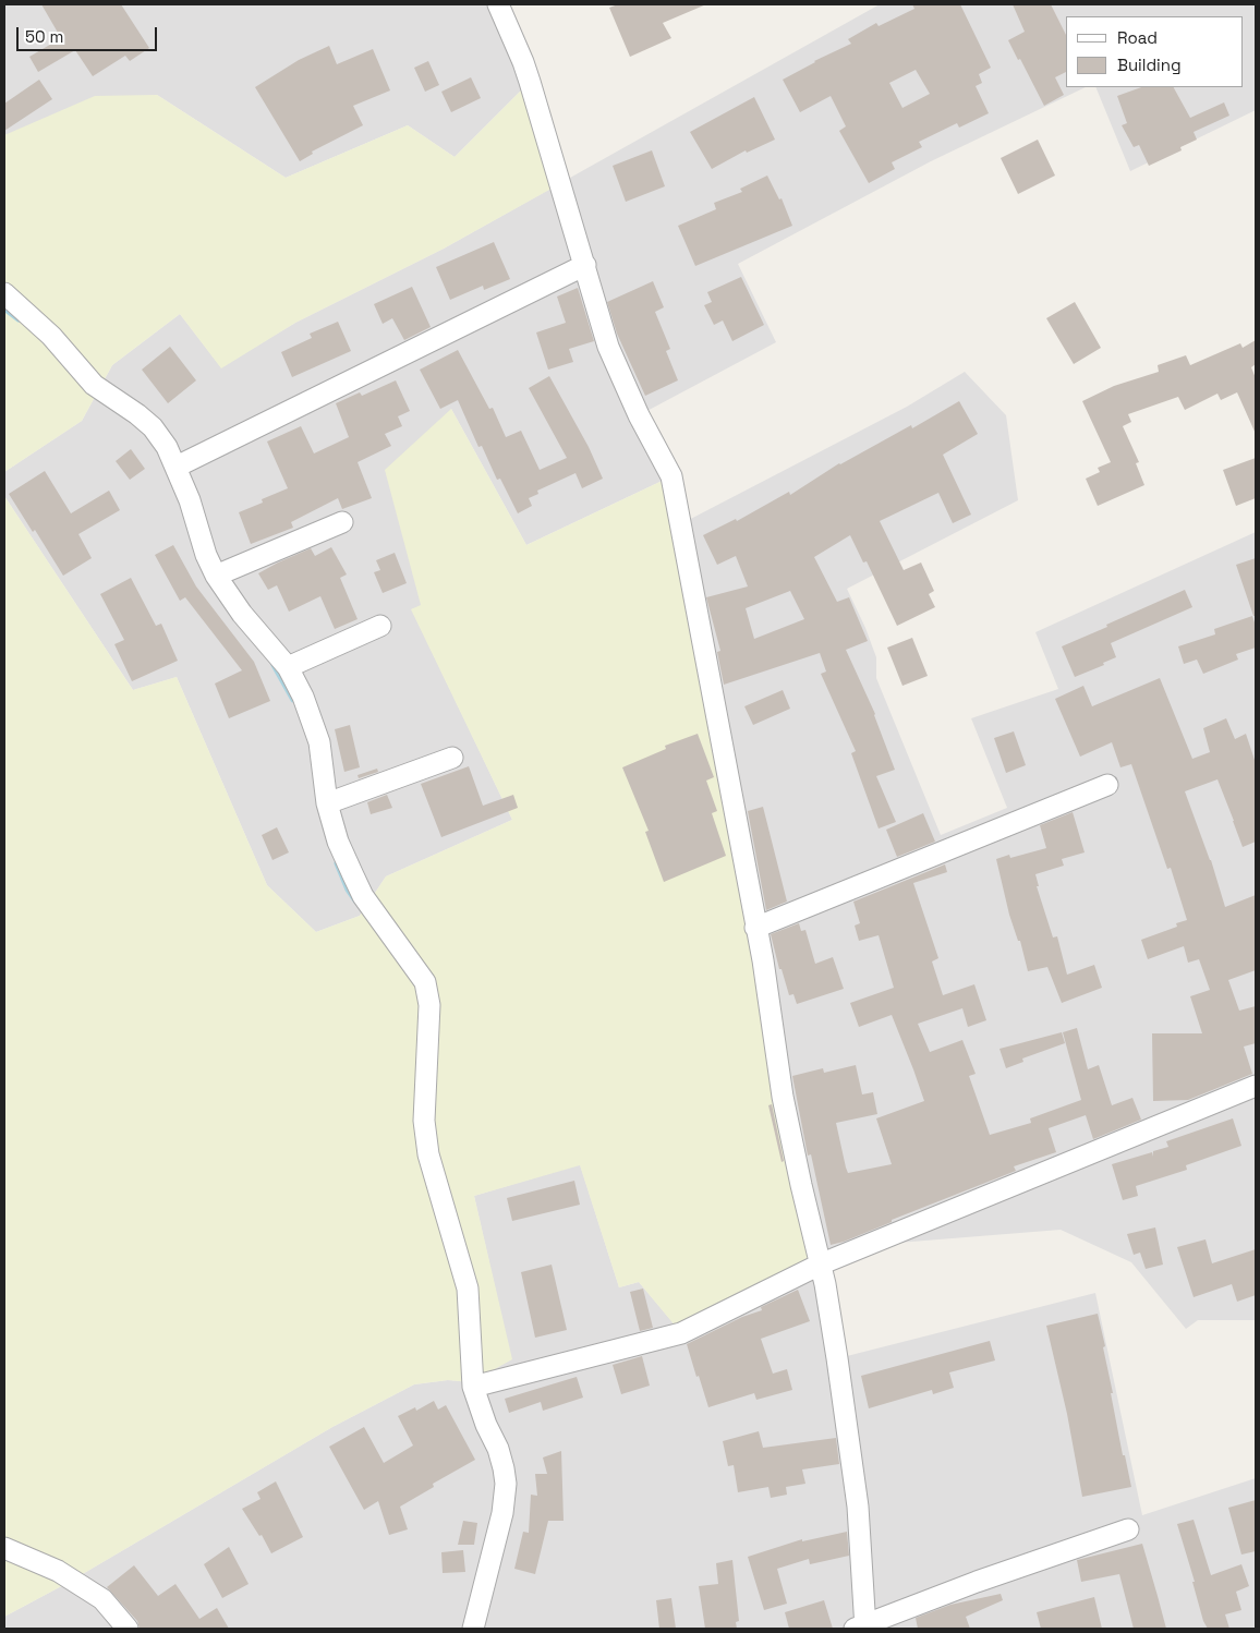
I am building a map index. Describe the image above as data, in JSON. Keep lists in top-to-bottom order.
{
  "legend": ["Road", "Building"],
  "scale_bar": "50 m"
}
